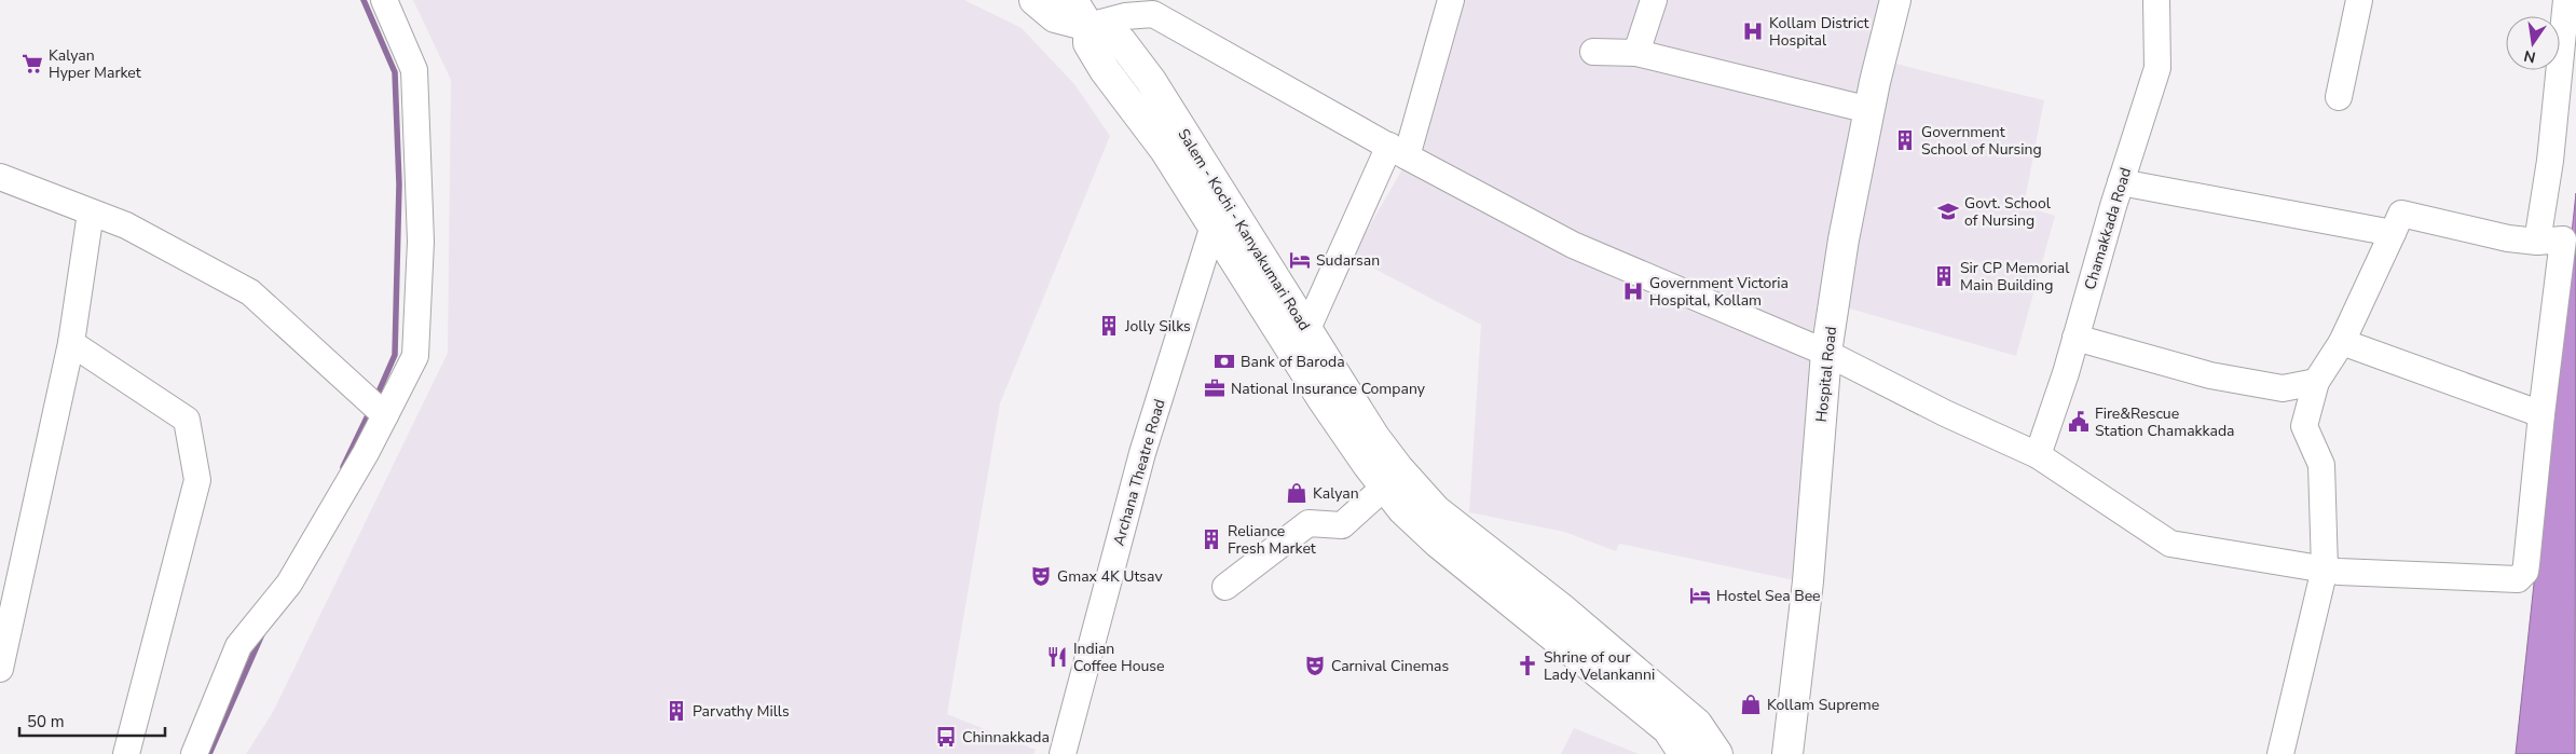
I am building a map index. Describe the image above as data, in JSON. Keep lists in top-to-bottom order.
{
  "streets": {
    "main road": ["Salem - Kochi - Kanyakumari Road", "Hospital Road"],
    "street": ["Chamakkada Road", "Archana Theatre Road"]
  },
  "crossings": [
    ["Salem - Kochi - Kanyakumari Road", "Archana Theatre Road"]
  ],
  "places": {
    "hospital": ["Kollam District Hospital", "Government Victoria Hospital, Kollam"],
    "supermarket": ["Kalyan Hyper Market"],
    "building": [
      "Government School of Nursing",
      "Sir CP Memorial Main Building",
      "Jolly Silks",
      "Reliance Fresh Market",
      "Parvathy Mills"
    ],
    "school or university": ["Govt. School of Nursing"],
    "hotel": ["Sudarsan", "Hostel Sea Bee"],
    "bank": ["Bank of Baroda"],
    "office": ["National Insurance Company"],
    "public building": ["Fire&Rescue Station Chamakkada"],
    "shop": ["Kalyan", "Kollam Supreme"],
    "theatre": ["Gmax 4K Utsav", "Carnival Cinemas"],
    "restaurant": ["Indian Coffee House"],
    "church": ["Shrine of our Lady Velankanni"],
    "bus stop": ["Chinnakkada"]
  },
  "scale_bar": "50 m",
  "north": "bottom"
}
